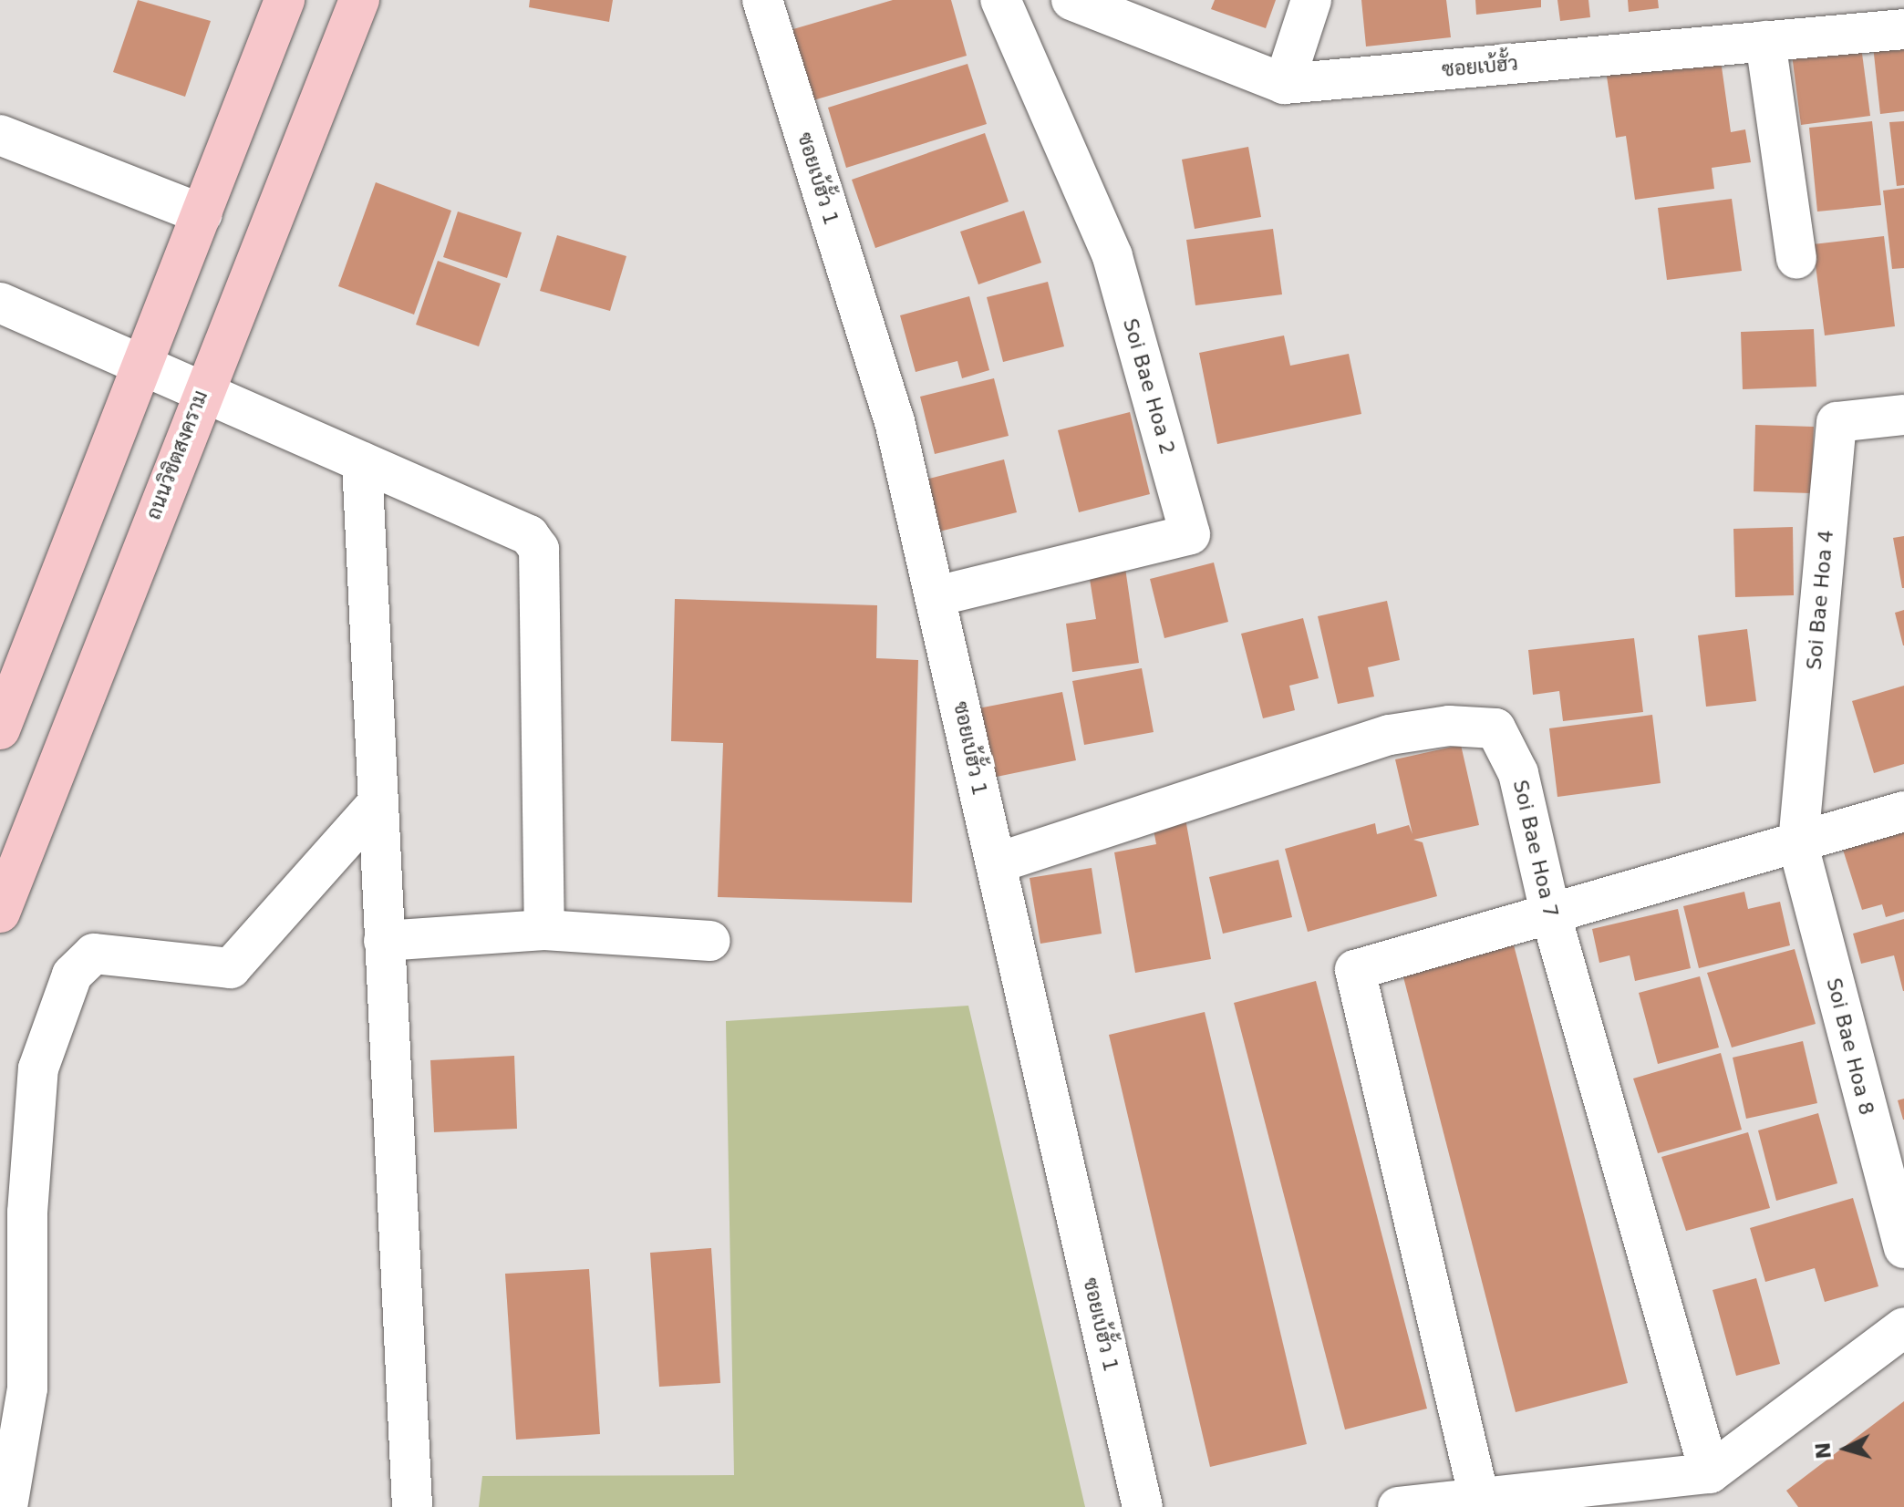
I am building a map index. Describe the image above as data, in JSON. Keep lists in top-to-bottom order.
{
  "streets": {
    "main road": ["ถนนวิชิตสงคราม"],
    "street": [
      "ซอยเบ้ฮั้ว",
      "ซอยเบ้ฮั้ว 1",
      "Soi Bae Hoa 2",
      "Soi Bae Hoa 4",
      "Soi Bae Hoa 7",
      "Soi Bae Hoa 8"
    ]
  },
  "crossings": [
    ["ซอยเบ้ฮั้ว 1", "Soi Bae Hoa 2"],
    ["ซอยเบ้ฮั้ว 1", "Soi Bae Hoa 7"],
    ["Soi Bae Hoa 4", "Soi Bae Hoa 8"]
  ],
  "north": "left"
}
